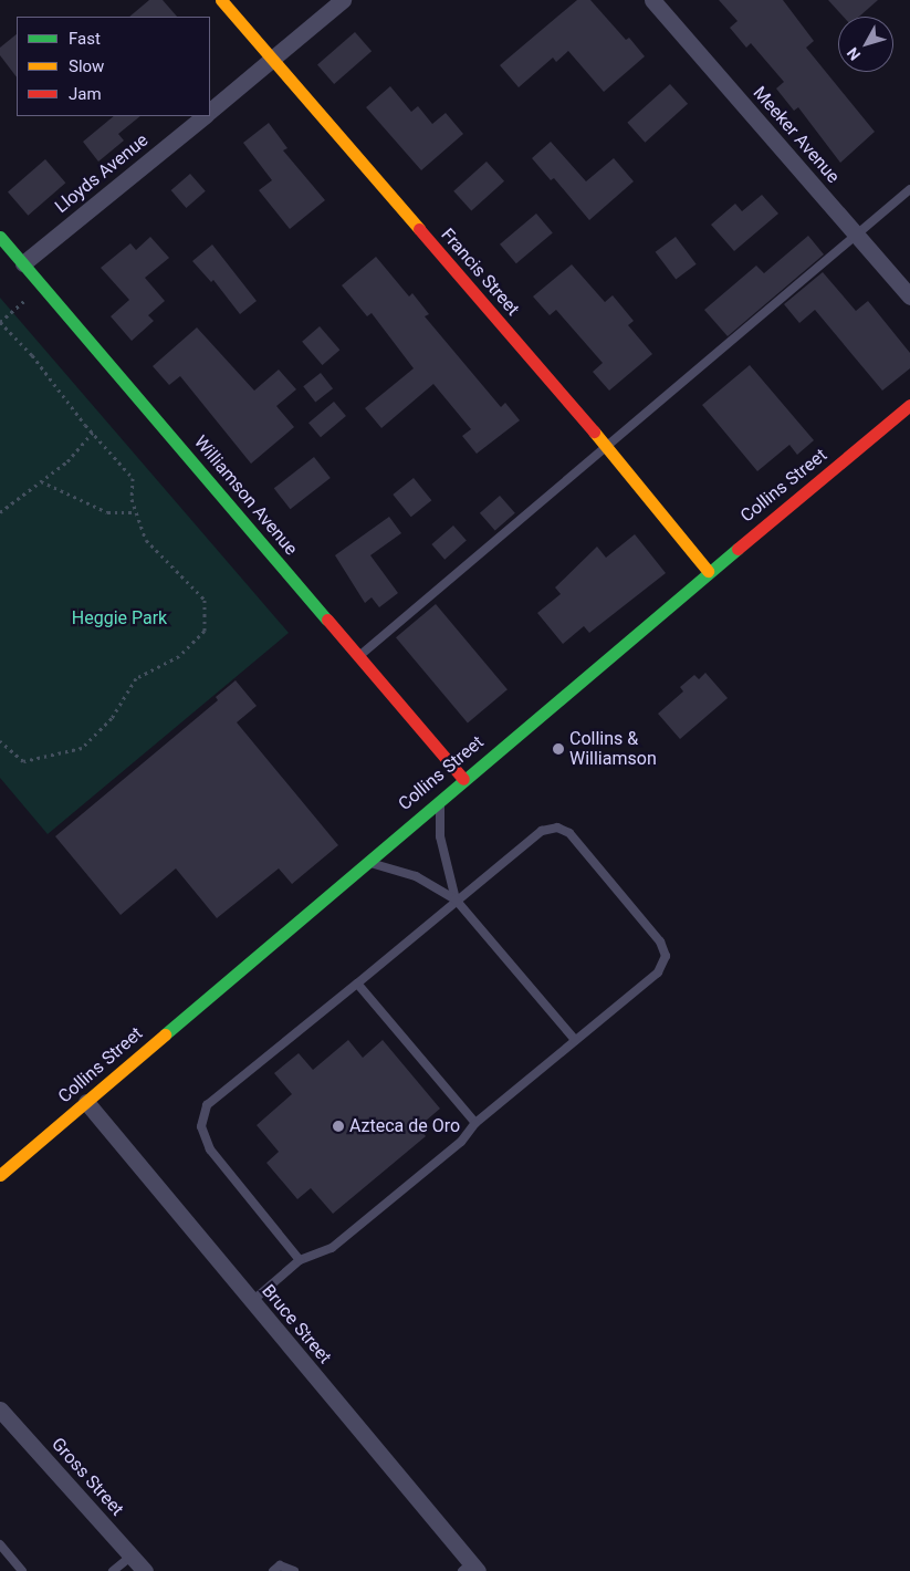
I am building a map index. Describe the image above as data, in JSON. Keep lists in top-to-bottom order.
{
  "streets": {
    "street": [
      "Meeker Avenue",
      "Lloyds Avenue",
      "Francis Street",
      "Collins Street",
      "Williamson Avenue",
      "Bruce Street",
      "Gross Street"
    ]
  },
  "crossings": [
    ["Lloyds Avenue", "Williamson Avenue"],
    ["Francis Street", "Collins Street"],
    ["Collins Street", "Williamson Avenue"],
    ["Collins Street", "Bruce Street"]
  ],
  "parks": ["Heggie Park"],
  "places": ["Collins & Williamson", "Azteca de Oro"],
  "legend": ["Fast", "Slow", "Jam"],
  "north": "bottom left"
}
